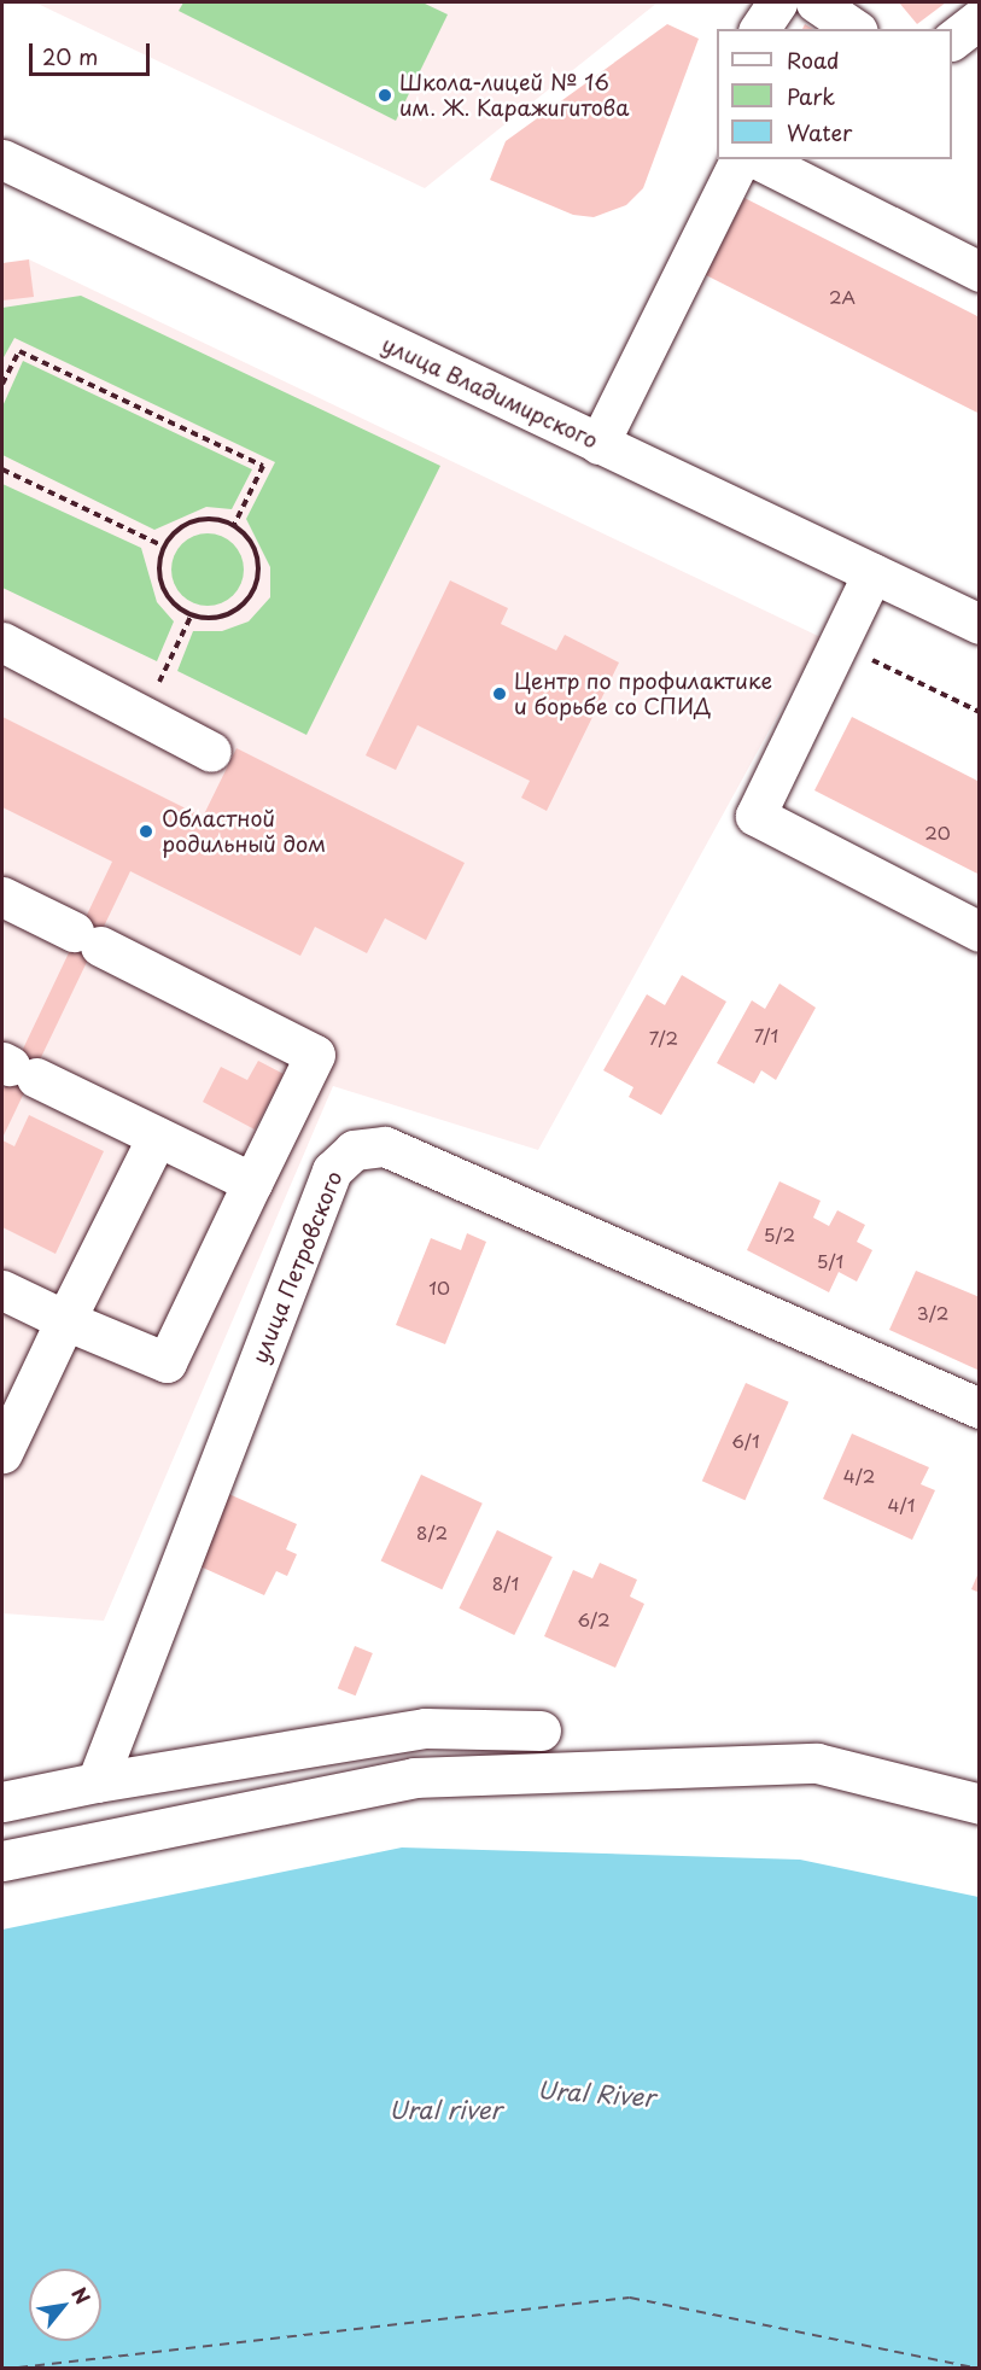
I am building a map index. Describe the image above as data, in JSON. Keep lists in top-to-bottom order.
{
  "streets": {
    "street": ["улица Владимирского", "улица Петровского"]
  },
  "water": ["Ural River", "Ural river"],
  "places": ["Школа-лицей № 16 им. Ж. Каражигитова", "Центр по профилактике и борьбе со СПИД", "Областной родильный дом"],
  "house_numbers": [
    "2А",
    "20",
    "7/1",
    "7/2",
    "5/2",
    "5/1",
    "10",
    "3/2",
    "6/1",
    "4/2",
    "4/1",
    "8/2",
    "8/1",
    "6/2"
  ],
  "legend": ["Road", "Park", "Water"],
  "scale_bar": "20 m",
  "north": "top right"
}
